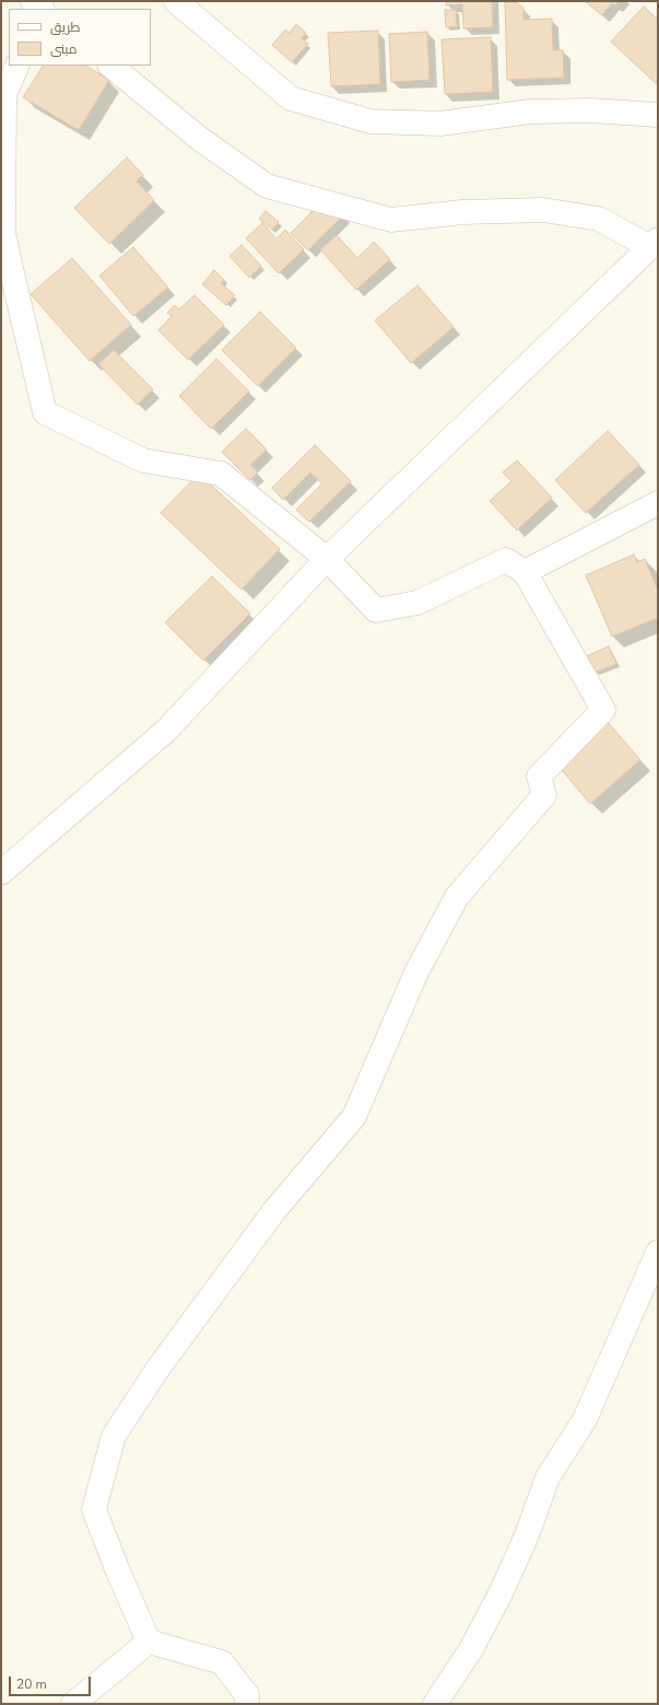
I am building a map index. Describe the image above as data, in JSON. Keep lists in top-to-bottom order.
{
  "legend": ["طريق", "مبنى"],
  "scale_bar": "20 m"
}
